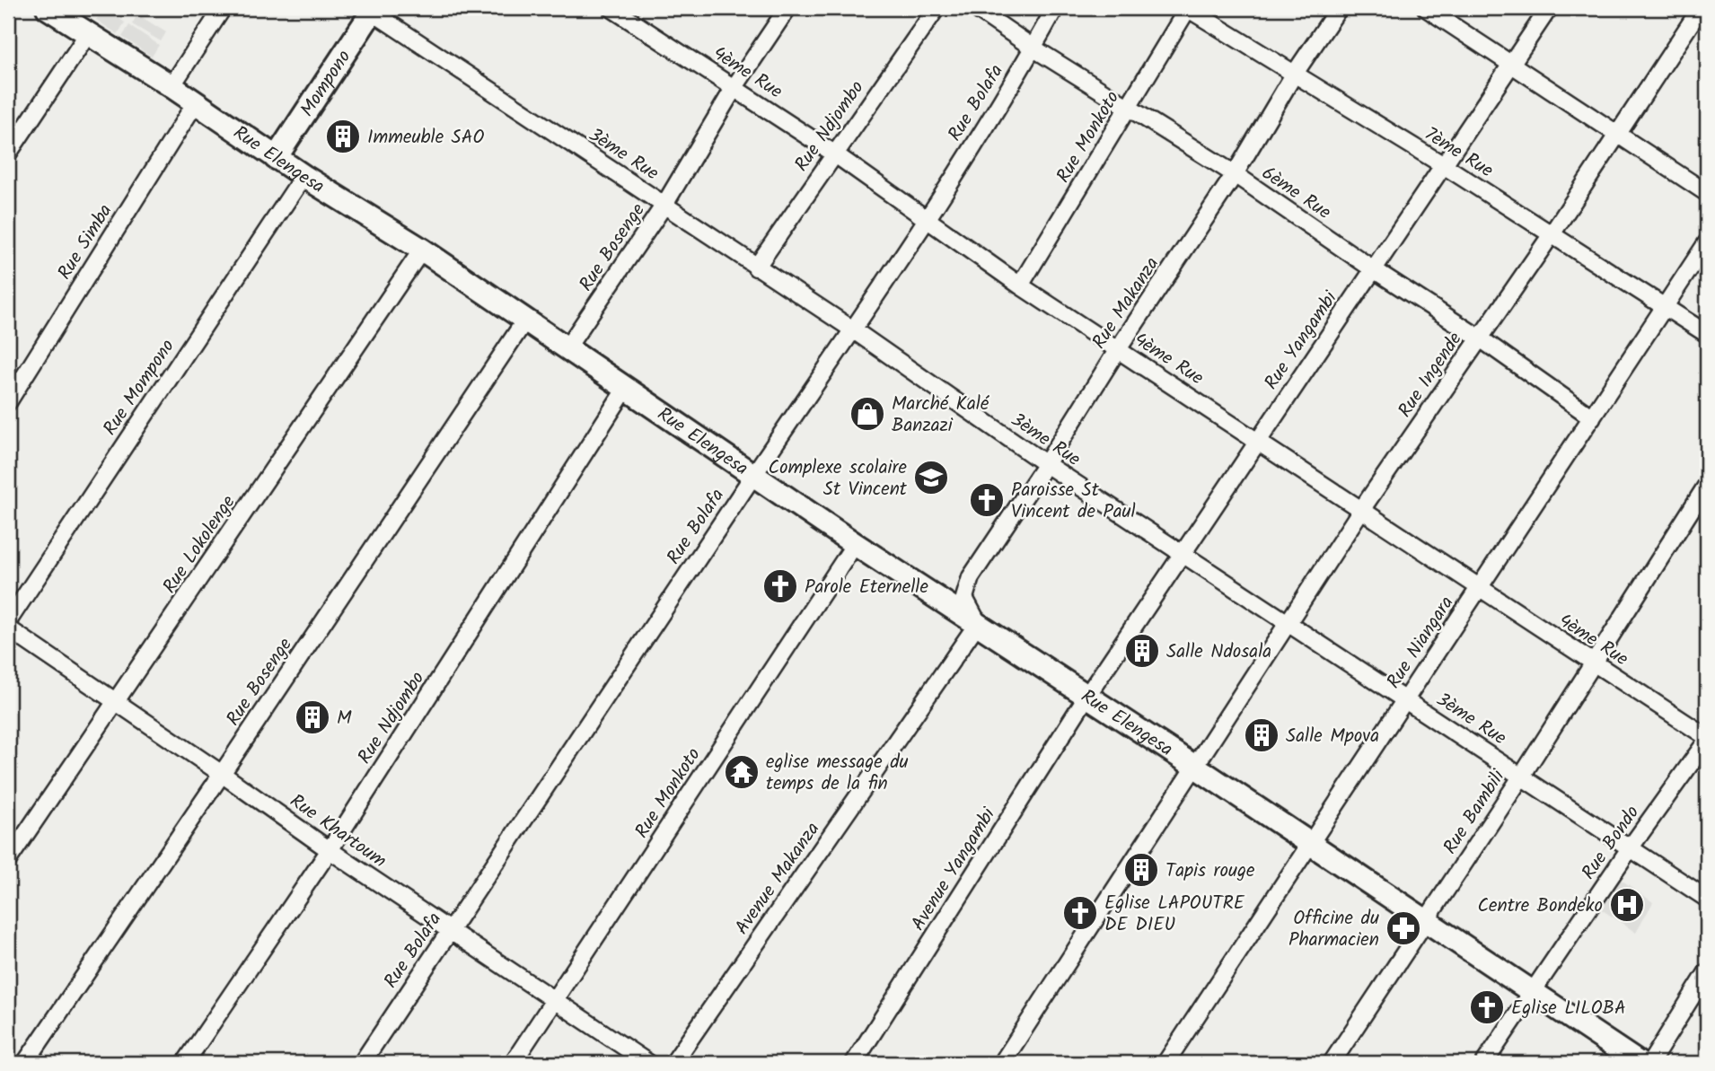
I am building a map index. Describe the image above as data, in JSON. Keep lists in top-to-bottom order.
{
  "streets": {
    "street": [
      "4ème Rue",
      "Mompono",
      "Rue Bolafa",
      "Rue Ndjombo",
      "Rue Monkoto",
      "7ème Rue",
      "3ème Rue",
      "Rue Elengesa",
      "6ème Rue",
      "Rue Simba",
      "Rue Bosenge",
      "Rue Makanza",
      "Rue Yangambi",
      "Rue Ingende",
      "Rue Mompono",
      "Rue Lokolenge",
      "Rue Niangara",
      "Rue Bambili",
      "Rue Khartoum",
      "Rue Bondo",
      "Avenue Yangambi",
      "Avenue Makanza"
    ]
  },
  "crossings": [
    ["4ème Rue", "Rue Bolafa"],
    ["4ème Rue", "Rue Ndjombo"],
    ["4ème Rue", "Rue Monkoto"],
    ["4ème Rue", "Rue Bosenge"],
    ["4ème Rue", "Rue Makanza"],
    ["4ème Rue", "Rue Yangambi"],
    ["4ème Rue", "Rue Ingende"],
    ["4ème Rue", "Rue Niangara"],
    ["4ème Rue", "Rue Bambili"],
    ["4ème Rue", "Rue Bondo"],
    ["Mompono", "3ème Rue"],
    ["Mompono", "Rue Elengesa"],
    ["Rue Bolafa", "3ème Rue"],
    ["Rue Bolafa", "Rue Elengesa"],
    ["Rue Bolafa", "6ème Rue"],
    ["Rue Bolafa", "Rue Khartoum"],
    ["Rue Ndjombo", "3ème Rue"],
    ["Rue Ndjombo", "Rue Elengesa"],
    ["Rue Ndjombo", "Rue Khartoum"],
    ["Rue Monkoto", "7ème Rue"],
    ["Rue Monkoto", "Rue Elengesa"],
    ["Rue Monkoto", "6ème Rue"],
    ["Rue Monkoto", "Rue Khartoum"],
    ["7ème Rue", "Rue Makanza"],
    ["7ème Rue", "Rue Yangambi"],
    ["7ème Rue", "Rue Ingende"],
    ["7ème Rue", "Rue Niangara"],
    ["3ème Rue", "Rue Bosenge"],
    ["3ème Rue", "Rue Makanza"],
    ["3ème Rue", "Rue Yangambi"],
    ["3ème Rue", "Rue Ingende"],
    ["3ème Rue", "Rue Niangara"],
    ["3ème Rue", "Rue Bambili"],
    ["3ème Rue", "Rue Bondo"],
    ["Rue Elengesa", "Rue Simba"],
    ["Rue Elengesa", "Rue Bosenge"],
    ["Rue Elengesa", "Rue Makanza"],
    ["Rue Elengesa", "Rue Yangambi"],
    ["Rue Elengesa", "Rue Ingende"],
    ["Rue Elengesa", "Rue Mompono"],
    ["Rue Elengesa", "Rue Lokolenge"],
    ["Rue Elengesa", "Rue Niangara"],
    ["Rue Elengesa", "Rue Bambili"],
    ["Rue Elengesa", "Rue Bondo"],
    ["Rue Elengesa", "Avenue Yangambi"],
    ["Rue Elengesa", "Avenue Makanza"],
    ["6ème Rue", "Rue Makanza"],
    ["6ème Rue", "Rue Yangambi"],
    ["6ème Rue", "Rue Ingende"],
    ["6ème Rue", "Rue Niangara"],
    ["Rue Bosenge", "Rue Khartoum"],
    ["Rue Makanza", "Avenue Makanza"],
    ["Rue Yangambi", "Avenue Yangambi"],
    ["Rue Lokolenge", "Rue Khartoum"]
  ],
  "places": {
    "building": [
      "Immeuble SAO",
      "Salle Ndosala",
      "M",
      "Salle Mpova",
      "Tapis rouge"
    ],
    "shop": ["Marché Kalé Banzazi"],
    "school or university": ["Complexe scolaire St Vincent"],
    "church": [
      "Paroisse St Vincent de Paul",
      "Parole Eternelle",
      "Eglise LAPOUTRE DE DIEU",
      "Eglise LILOBA"
    ],
    "temple": ["eglise message du temps de la fin"],
    "hospital": ["Centre Bondeko"],
    "pharmacy": ["Officine du Pharmacien"]
  }
}
